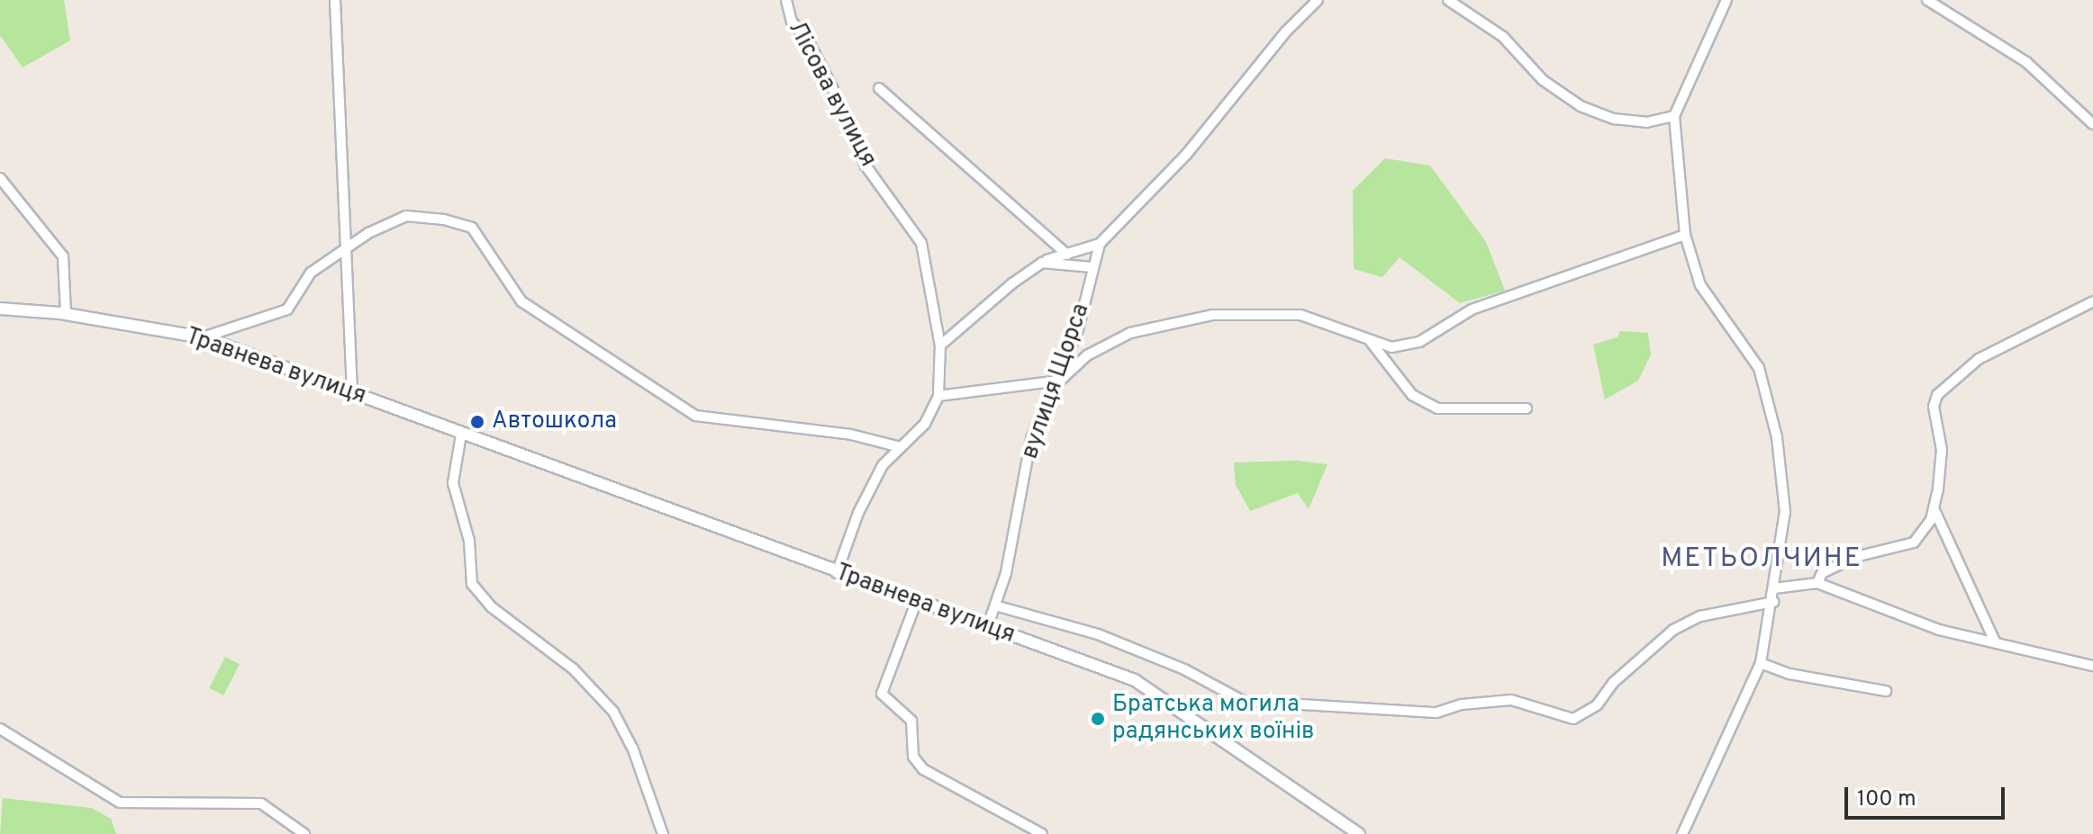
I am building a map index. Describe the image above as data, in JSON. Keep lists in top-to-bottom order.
{
  "streets": {
    "street": ["Лісова вулиця", "Травнева вулиця", "вулиця Щорса"]
  },
  "crossings": [
    ["Травнева вулиця", "вулиця Щорса"]
  ],
  "districts": ["МЕТЬОЛЧИНЕ"],
  "places": ["Автошкола", "Братська могила радянських воїнів"],
  "scale_bar": "100 m"
}
